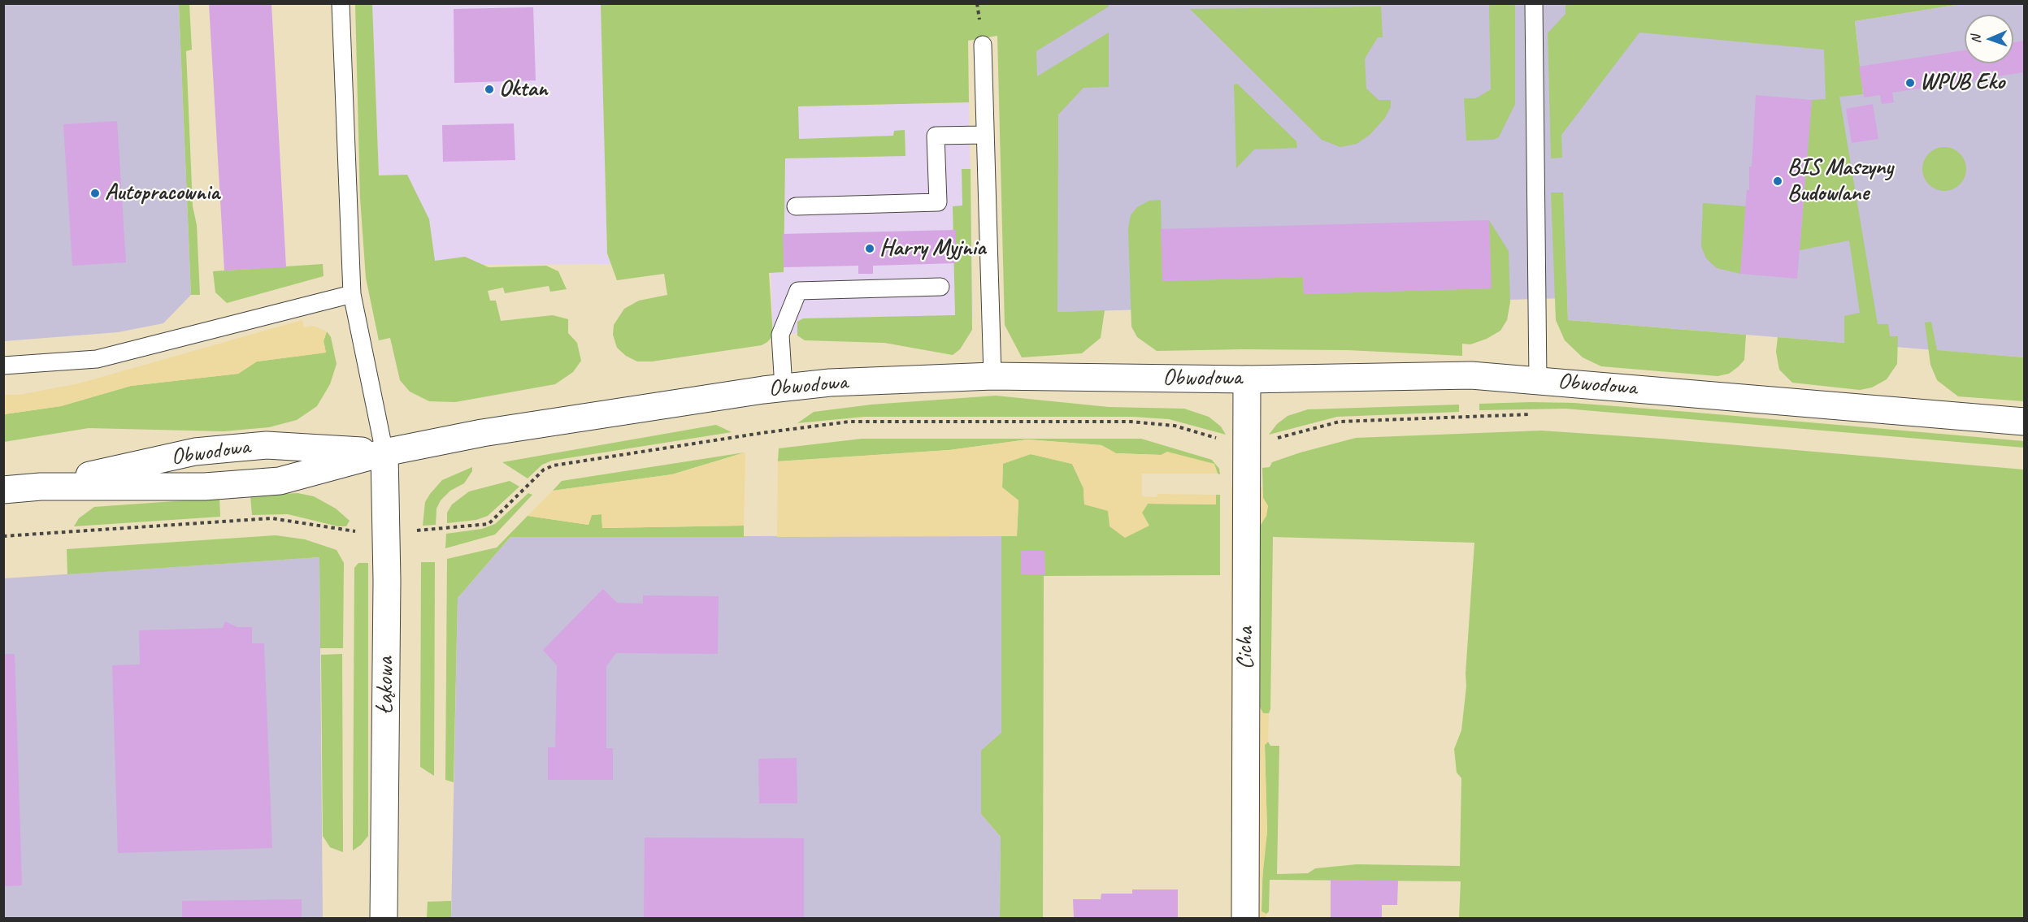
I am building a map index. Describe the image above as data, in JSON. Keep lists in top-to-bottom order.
{
  "streets": {
    "main road": ["Obwodowa", "Cicha", "Łąkowa"]
  },
  "crossings": [
    ["Obwodowa", "Cicha"],
    ["Obwodowa", "Łąkowa"]
  ],
  "places": [
    "WPUB Eko",
    "Oktan",
    "BIS Maszyny Budowlane",
    "Autopracownia",
    "Harry Myjnia"
  ],
  "north": "left"
}
